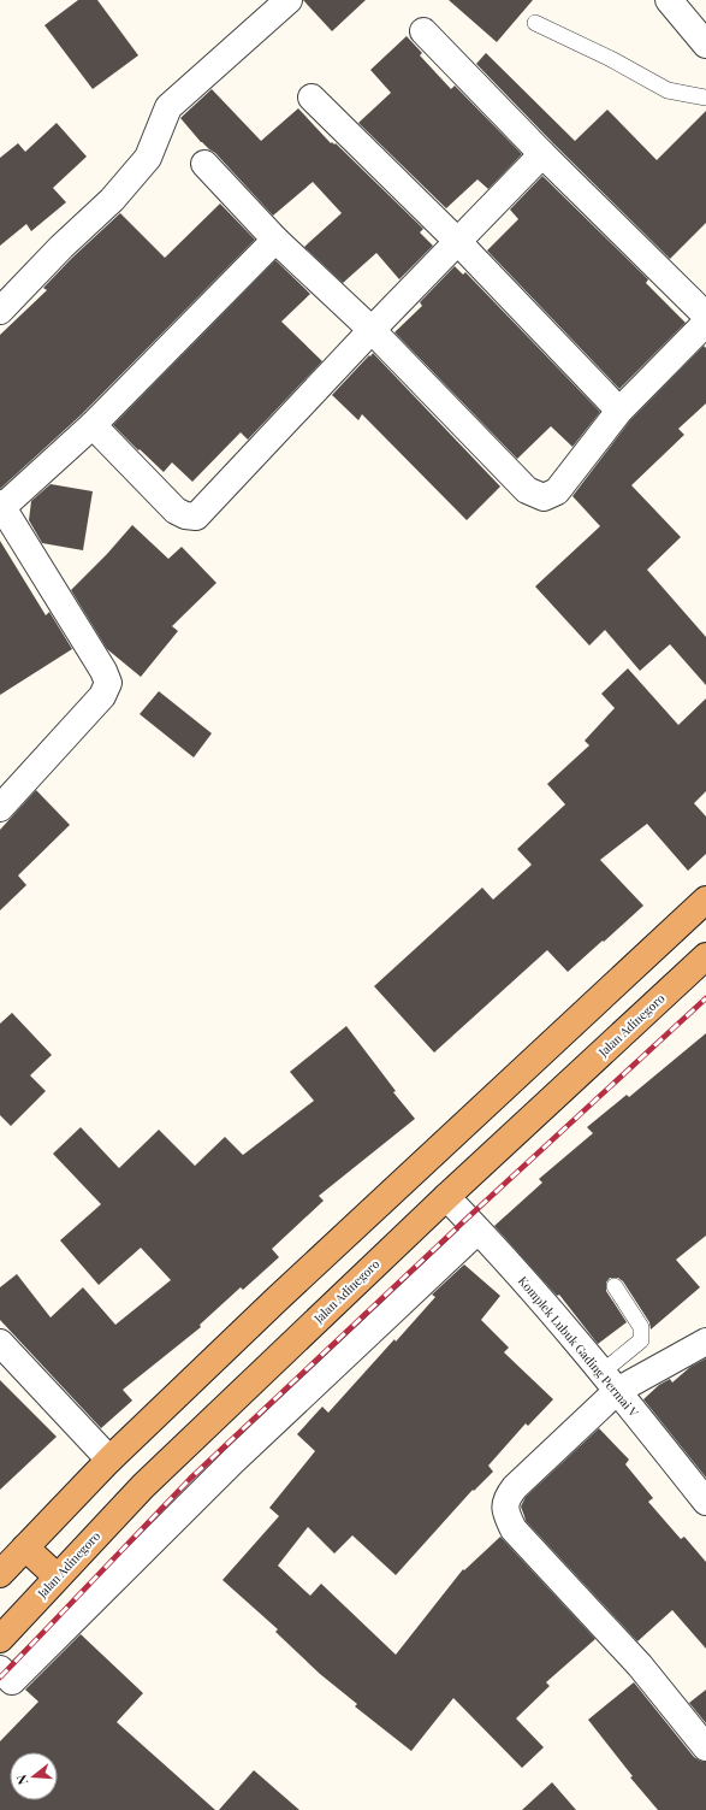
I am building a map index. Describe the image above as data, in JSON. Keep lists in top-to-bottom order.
{
  "streets": {
    "highway": ["Jalan Adinegoro"],
    "street": ["Komplek Lubuk Gading Permai V"]
  },
  "crossings": [
    ["Jalan Adinegoro", "Komplek Lubuk Gading Permai V"]
  ],
  "north": "left"
}
